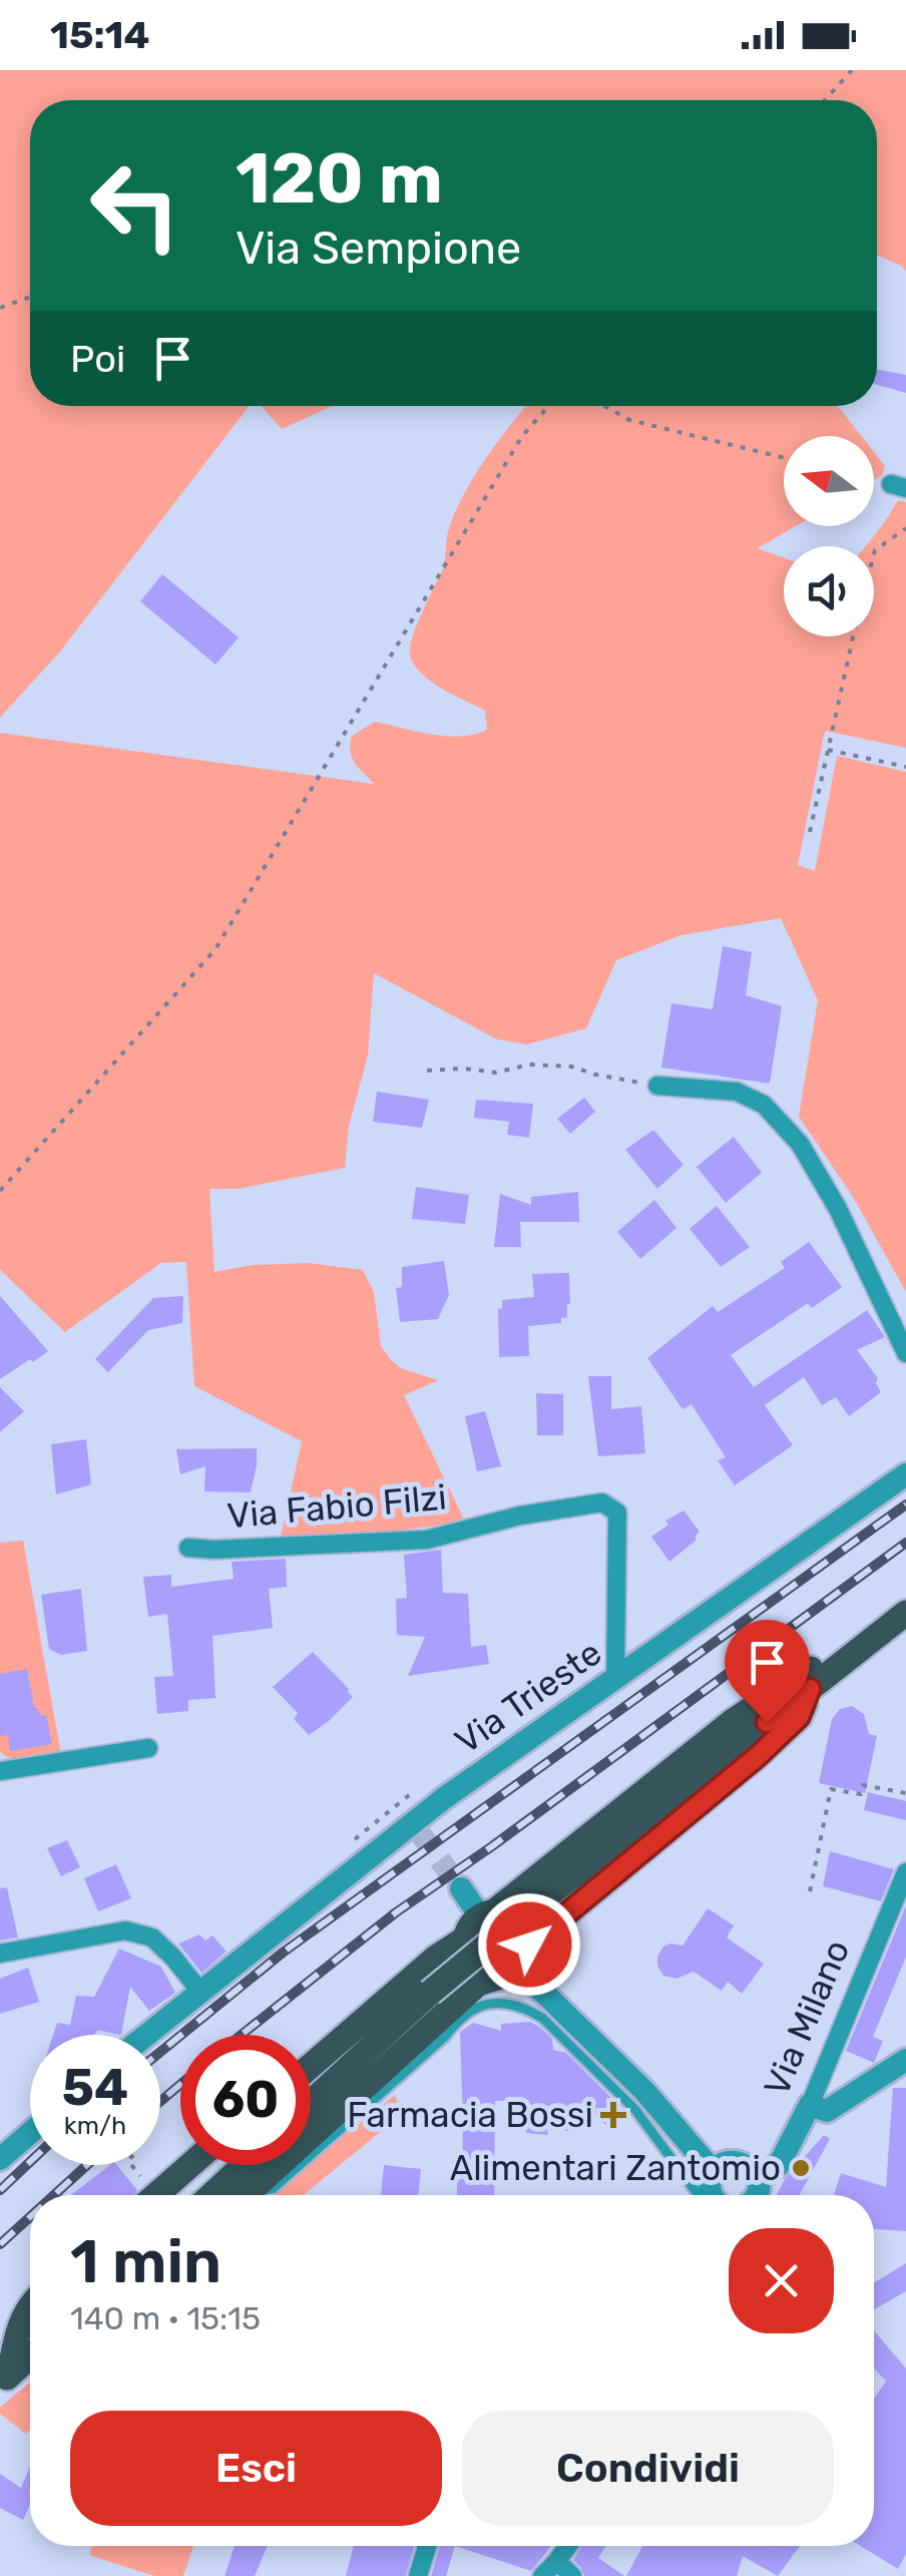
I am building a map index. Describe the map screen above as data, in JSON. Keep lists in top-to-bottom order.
{
  "streets": {
    "street": ["Via Fabio Filzi", "Via Trieste", "Via Milano"]
  },
  "crossings": [
    ["Via Fabio Filzi", "Via Trieste"]
  ],
  "places": {
    "health": ["Farmacia Bossi"],
    "other": ["Alimentari Zantomio"]
  },
  "north": "left",
  "page": {
    "status": "15:14",
    "turn": ["120 m", "Via Sempione"],
    "then": "Poi",
    "speed": "54 km/h",
    "limit": "60",
    "heading": ["1 min", "140 m · 15:15"],
    "buttons": ["Esci", "Condividi"]
  }
}
